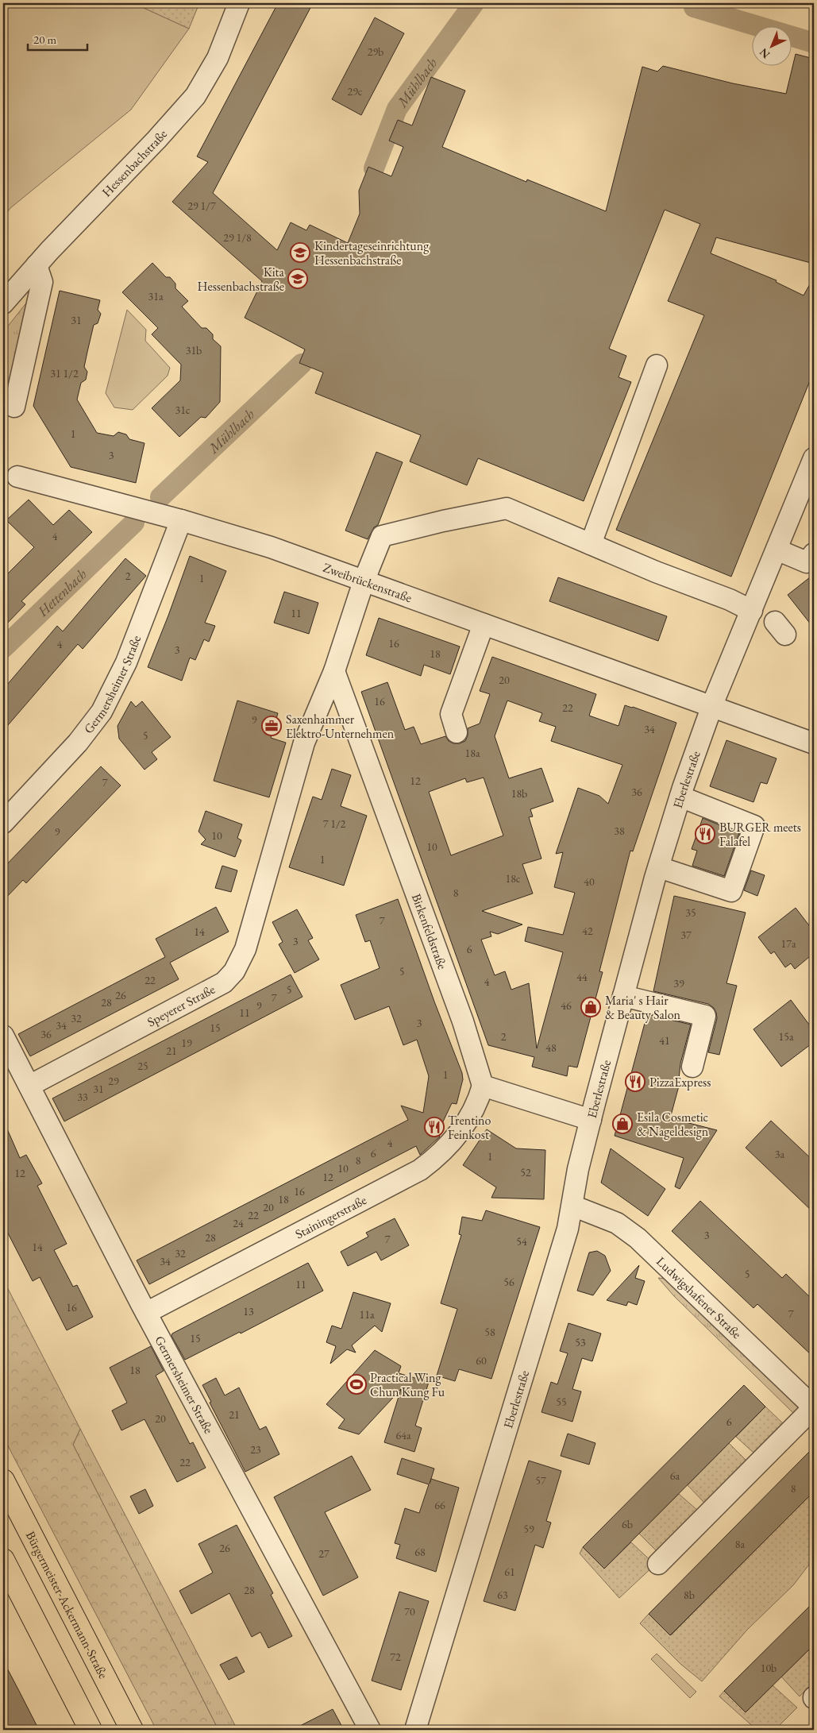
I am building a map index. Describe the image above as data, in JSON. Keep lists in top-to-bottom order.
{
  "streets": {
    "main road": ["Bürgermeister-Ackermann-Straße"],
    "street": [
      "Hessenbachstraße",
      "Zweibrückenstraße",
      "Germersheimer Straße",
      "Eberlestraße",
      "Birkenfeldstraße",
      "Speyerer Straße",
      "Stainingerstraße",
      "Ludwigshafener Straße"
    ]
  },
  "crossings": [
    ["Zweibrückenstraße", "Germersheimer Straße"],
    ["Zweibrückenstraße", "Eberlestraße"],
    ["Germersheimer Straße", "Speyerer Straße"],
    ["Germersheimer Straße", "Stainingerstraße"],
    ["Eberlestraße", "Ludwigshafener Straße"],
    ["Birkenfeldstraße", "Speyerer Straße"],
    ["Birkenfeldstraße", "Stainingerstraße"]
  ],
  "water": ["Mühlbach", "Hettenbach"],
  "places": {
    "school or university": ["Kindertageseinrichtung Hessenbachstraße", "Kita Hessenbachstraße"],
    "office": ["Saxenhammer Elektro-Unternehmen"],
    "restaurant": ["BURGER meets Falafel", "PizzaExpress", "Trentino Feinkost"],
    "shop": ["Maria' s Hair & Beauty Salon", "Esila Cosmetic & Nageldesign"],
    "sports": ["Practical Wing Chun Kung Fu"]
  },
  "house_numbers": [
    "29b",
    "29c",
    "29 1/7",
    "29 1/8",
    "31a",
    "31",
    "31b",
    "31 1/2",
    "31c",
    "1",
    "3",
    "4",
    "2",
    "1",
    "11",
    "16",
    "4",
    "3",
    "18",
    "20",
    "16",
    "22",
    "9",
    "34",
    "5",
    "18a",
    "12",
    "7",
    "36",
    "18b",
    "7 1/2",
    "38",
    "9",
    "10",
    "10",
    "1",
    "18c",
    "40",
    "8",
    "35",
    "7",
    "42",
    "14",
    "37",
    "3",
    "17a",
    "6",
    "5",
    "44",
    "22",
    "4",
    "39",
    "5",
    "26",
    "7",
    "28",
    "9",
    "46",
    "11",
    "32",
    "3",
    "34",
    "15",
    "36",
    "2",
    "15a",
    "41",
    "19",
    "48",
    "21",
    "25",
    "1",
    "29",
    "31",
    "33",
    "4",
    "6",
    "3a",
    "1",
    "8",
    "10",
    "52",
    "12",
    "12",
    "16",
    "18",
    "20",
    "22",
    "24",
    "3",
    "28",
    "7",
    "54",
    "14",
    "32",
    "34",
    "5",
    "56",
    "11",
    "16",
    "13",
    "7",
    "11a",
    "58",
    "15",
    "53",
    "60",
    "18",
    "55",
    "21",
    "20",
    "6",
    "64a",
    "23",
    "22",
    "6a",
    "57",
    "8",
    "66",
    "6b",
    "59",
    "8a",
    "26",
    "68",
    "27",
    "61",
    "28",
    "63",
    "8b",
    "70",
    "72",
    "10b"
  ],
  "scale_bar": "20 m",
  "north": "bottom left"
}
